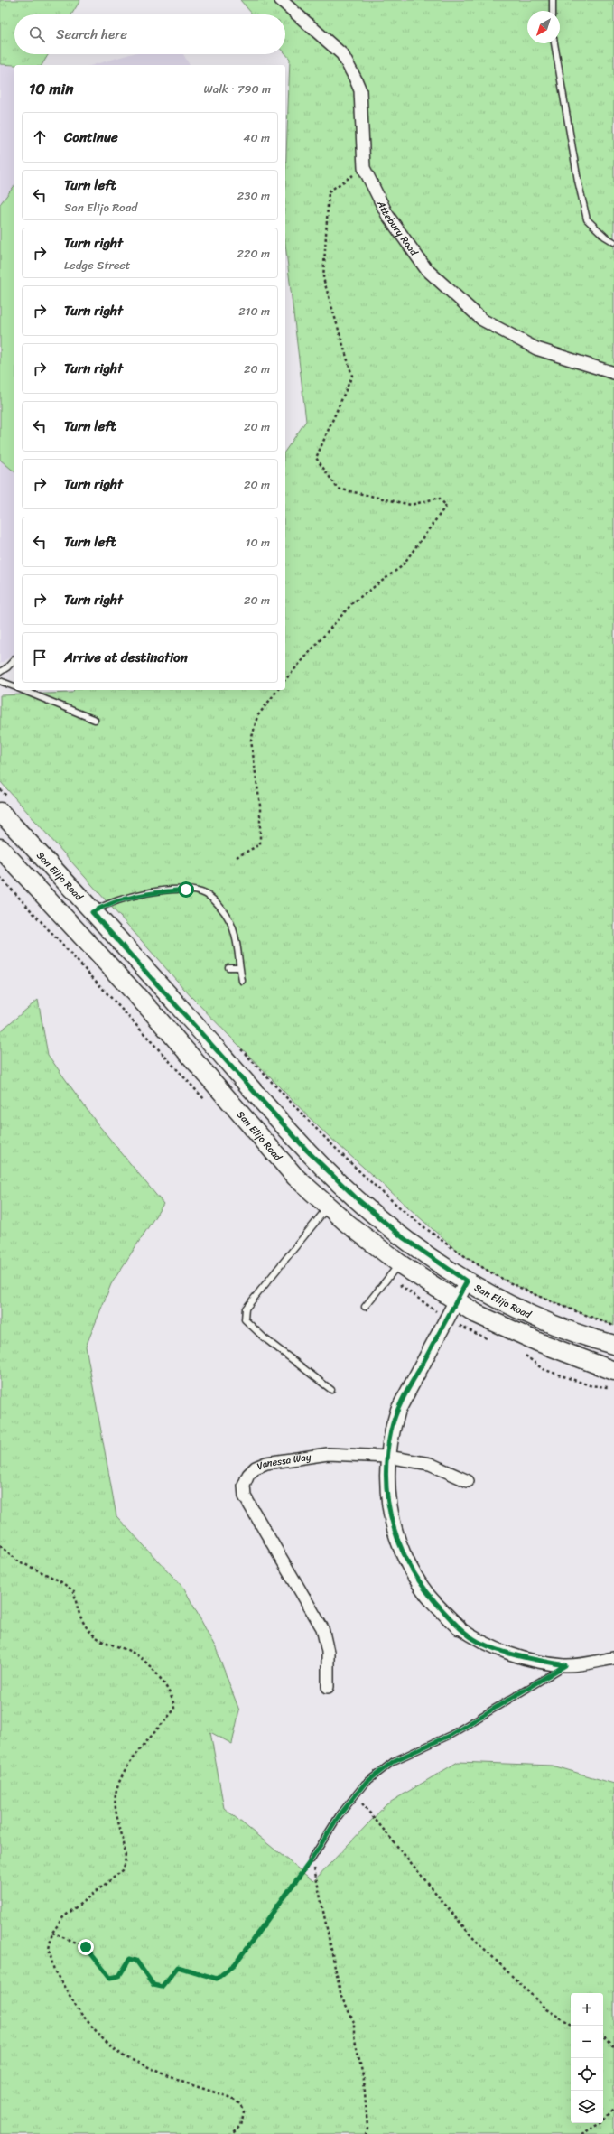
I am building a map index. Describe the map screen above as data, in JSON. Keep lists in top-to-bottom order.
{
  "streets": {
    "main road": ["San Elijo Road"],
    "street": ["Attebury Road", "Vanessa Way"]
  },
  "north": "bottom left",
  "page": {
    "search": "Search here",
    "heading": ["10 min", "Walk · 790 m"],
    "list": [
      ["Continue", "40 m"],
      ["Turn left", "San Elijo Road", "230 m"],
      ["Turn right", "Ledge Street", "220 m"],
      ["Turn right", "210 m"],
      ["Turn right", "20 m"],
      ["Turn left", "20 m"],
      ["Turn right", "20 m"],
      ["Turn left", "10 m"],
      ["Turn right", "20 m"],
      "Arrive at destination"
    ],
    "map_buttons": ["+", "−"]
  }
}
